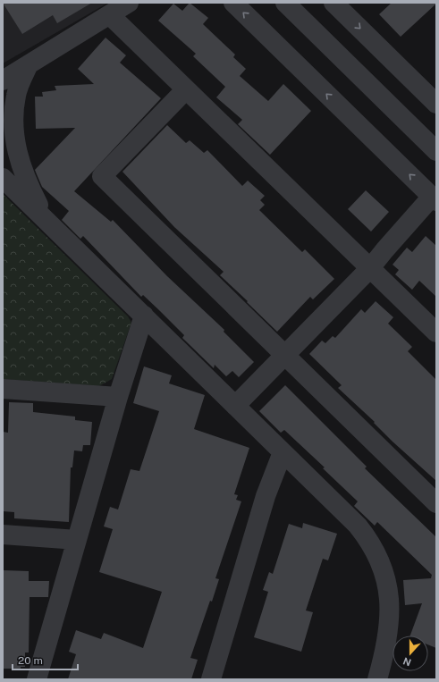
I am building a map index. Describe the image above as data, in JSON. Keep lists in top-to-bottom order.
{
  "scale_bar": "20 m",
  "north": "bottom"
}
